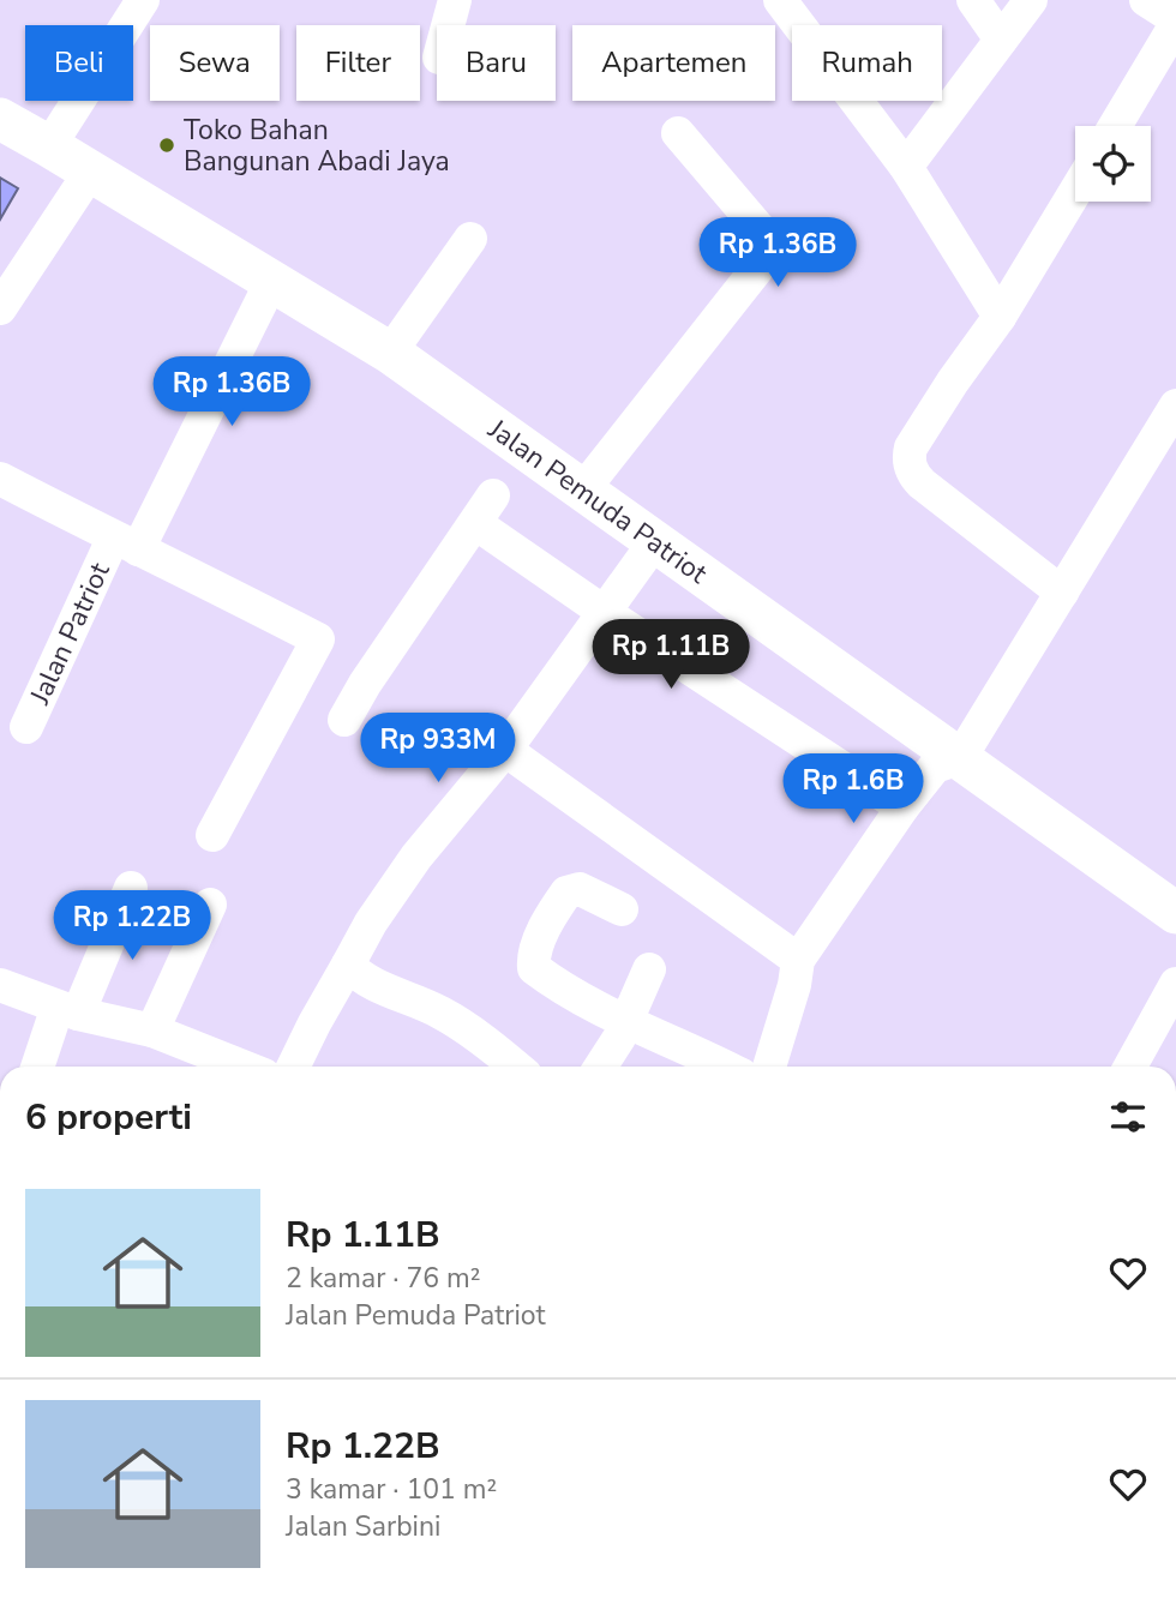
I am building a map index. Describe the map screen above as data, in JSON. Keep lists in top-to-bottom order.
{
  "streets": {
    "main road": ["Jalan Pemuda Patriot"],
    "street": ["Jalan Patriot"]
  },
  "crossings": [
    ["Jalan Pemuda Patriot", "Jalan Patriot"]
  ],
  "places": ["Toko Bahan Bangunan Abadi Jaya"],
  "page": {
    "chip": [
      "Beli",
      "Sewa",
      "Filter",
      "Baru",
      "Apartemen",
      "Rumah"
    ],
    "price": [
      "Rp 1.36B",
      "Rp 1.36B",
      "Rp 1.11B",
      "Rp 933M",
      "Rp 1.6B",
      "Rp 1.22B"
    ],
    "heading": "6 properti",
    "list": [
      {
        "name": "Rp 1.11B",
        "note": "2 kamar · 76 m² · Jalan Pemuda Patriot"
      },
      {
        "name": "Rp 1.22B",
        "note": "3 kamar · 101 m² · Jalan Sarbini"
      }
    ]
  }
}
